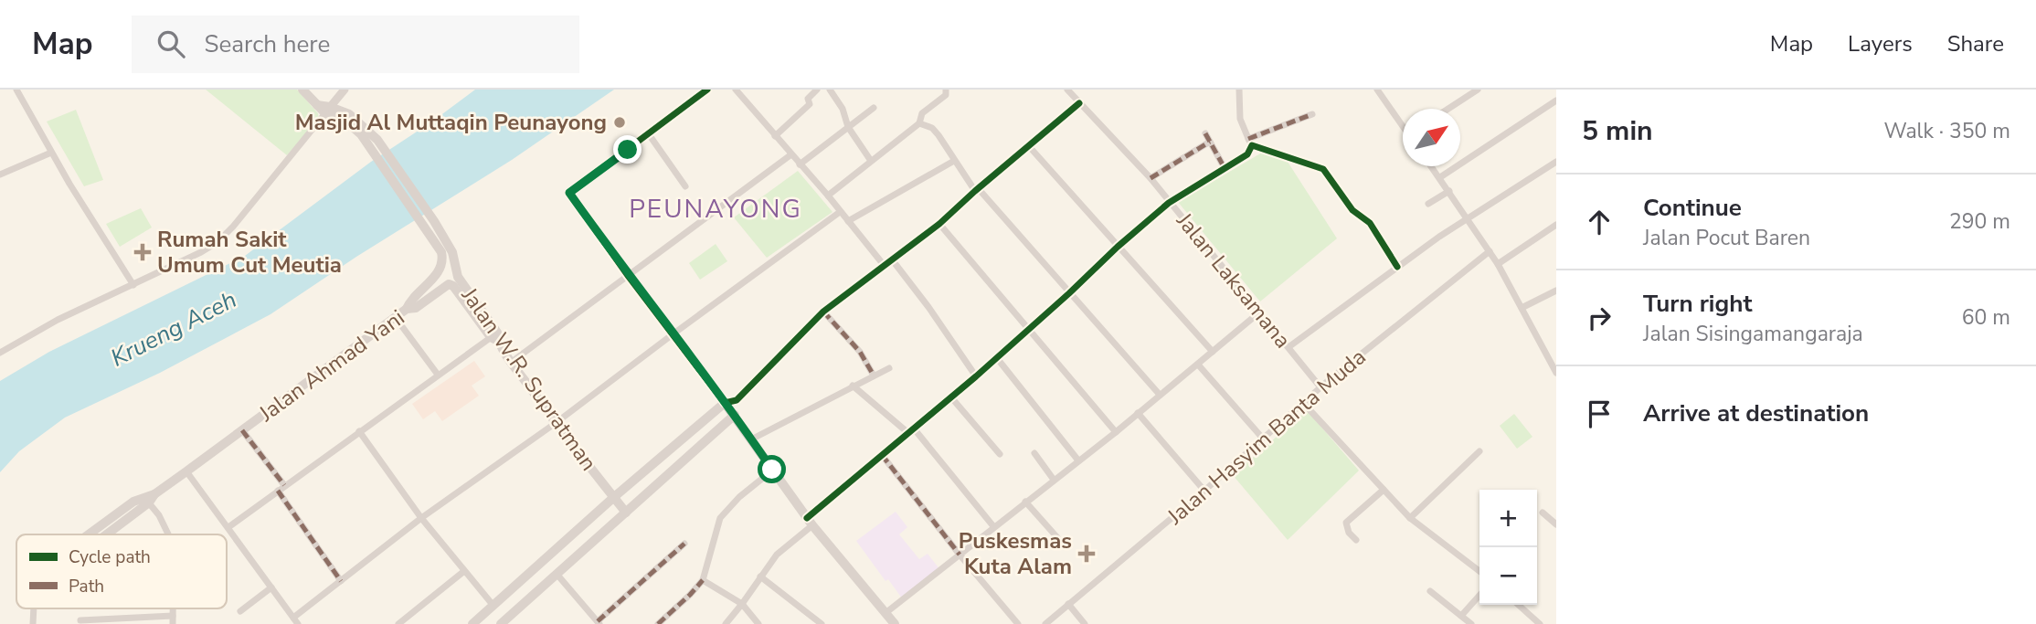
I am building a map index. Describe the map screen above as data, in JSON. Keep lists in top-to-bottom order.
{
  "streets": {
    "main road": ["Jalan Ahmad Yani", "Jalan W.R. Supratman"],
    "street": ["Jalan Laksamana", "Jalan Hasyim Banta Muda"]
  },
  "crossings": [
    ["Jalan Laksamana", "Jalan Hasyim Banta Muda"],
    ["Jalan Ahmad Yani", "Jalan W.R. Supratman"]
  ],
  "districts": ["PEUNAYONG"],
  "water": ["Krueng Aceh"],
  "places": {
    "other": ["Masjid Al Muttaqin Peunayong"],
    "health": ["Rumah Sakit Umum Cut Meutia", "Puskesmas Kuta Alam"]
  },
  "legend": ["Cycle path", "Path"],
  "north": "top right",
  "page": {
    "header": "Map",
    "search": "Search here",
    "nav": ["Map", "Layers", "Share"],
    "heading": ["5 min", "Walk · 350 m"],
    "list": [
      ["Continue", "Jalan Pocut Baren", "290 m"],
      ["Turn right", "Jalan Sisingamangaraja", "60 m"],
      "Arrive at destination"
    ],
    "map_buttons": ["+", "−"]
  }
}
